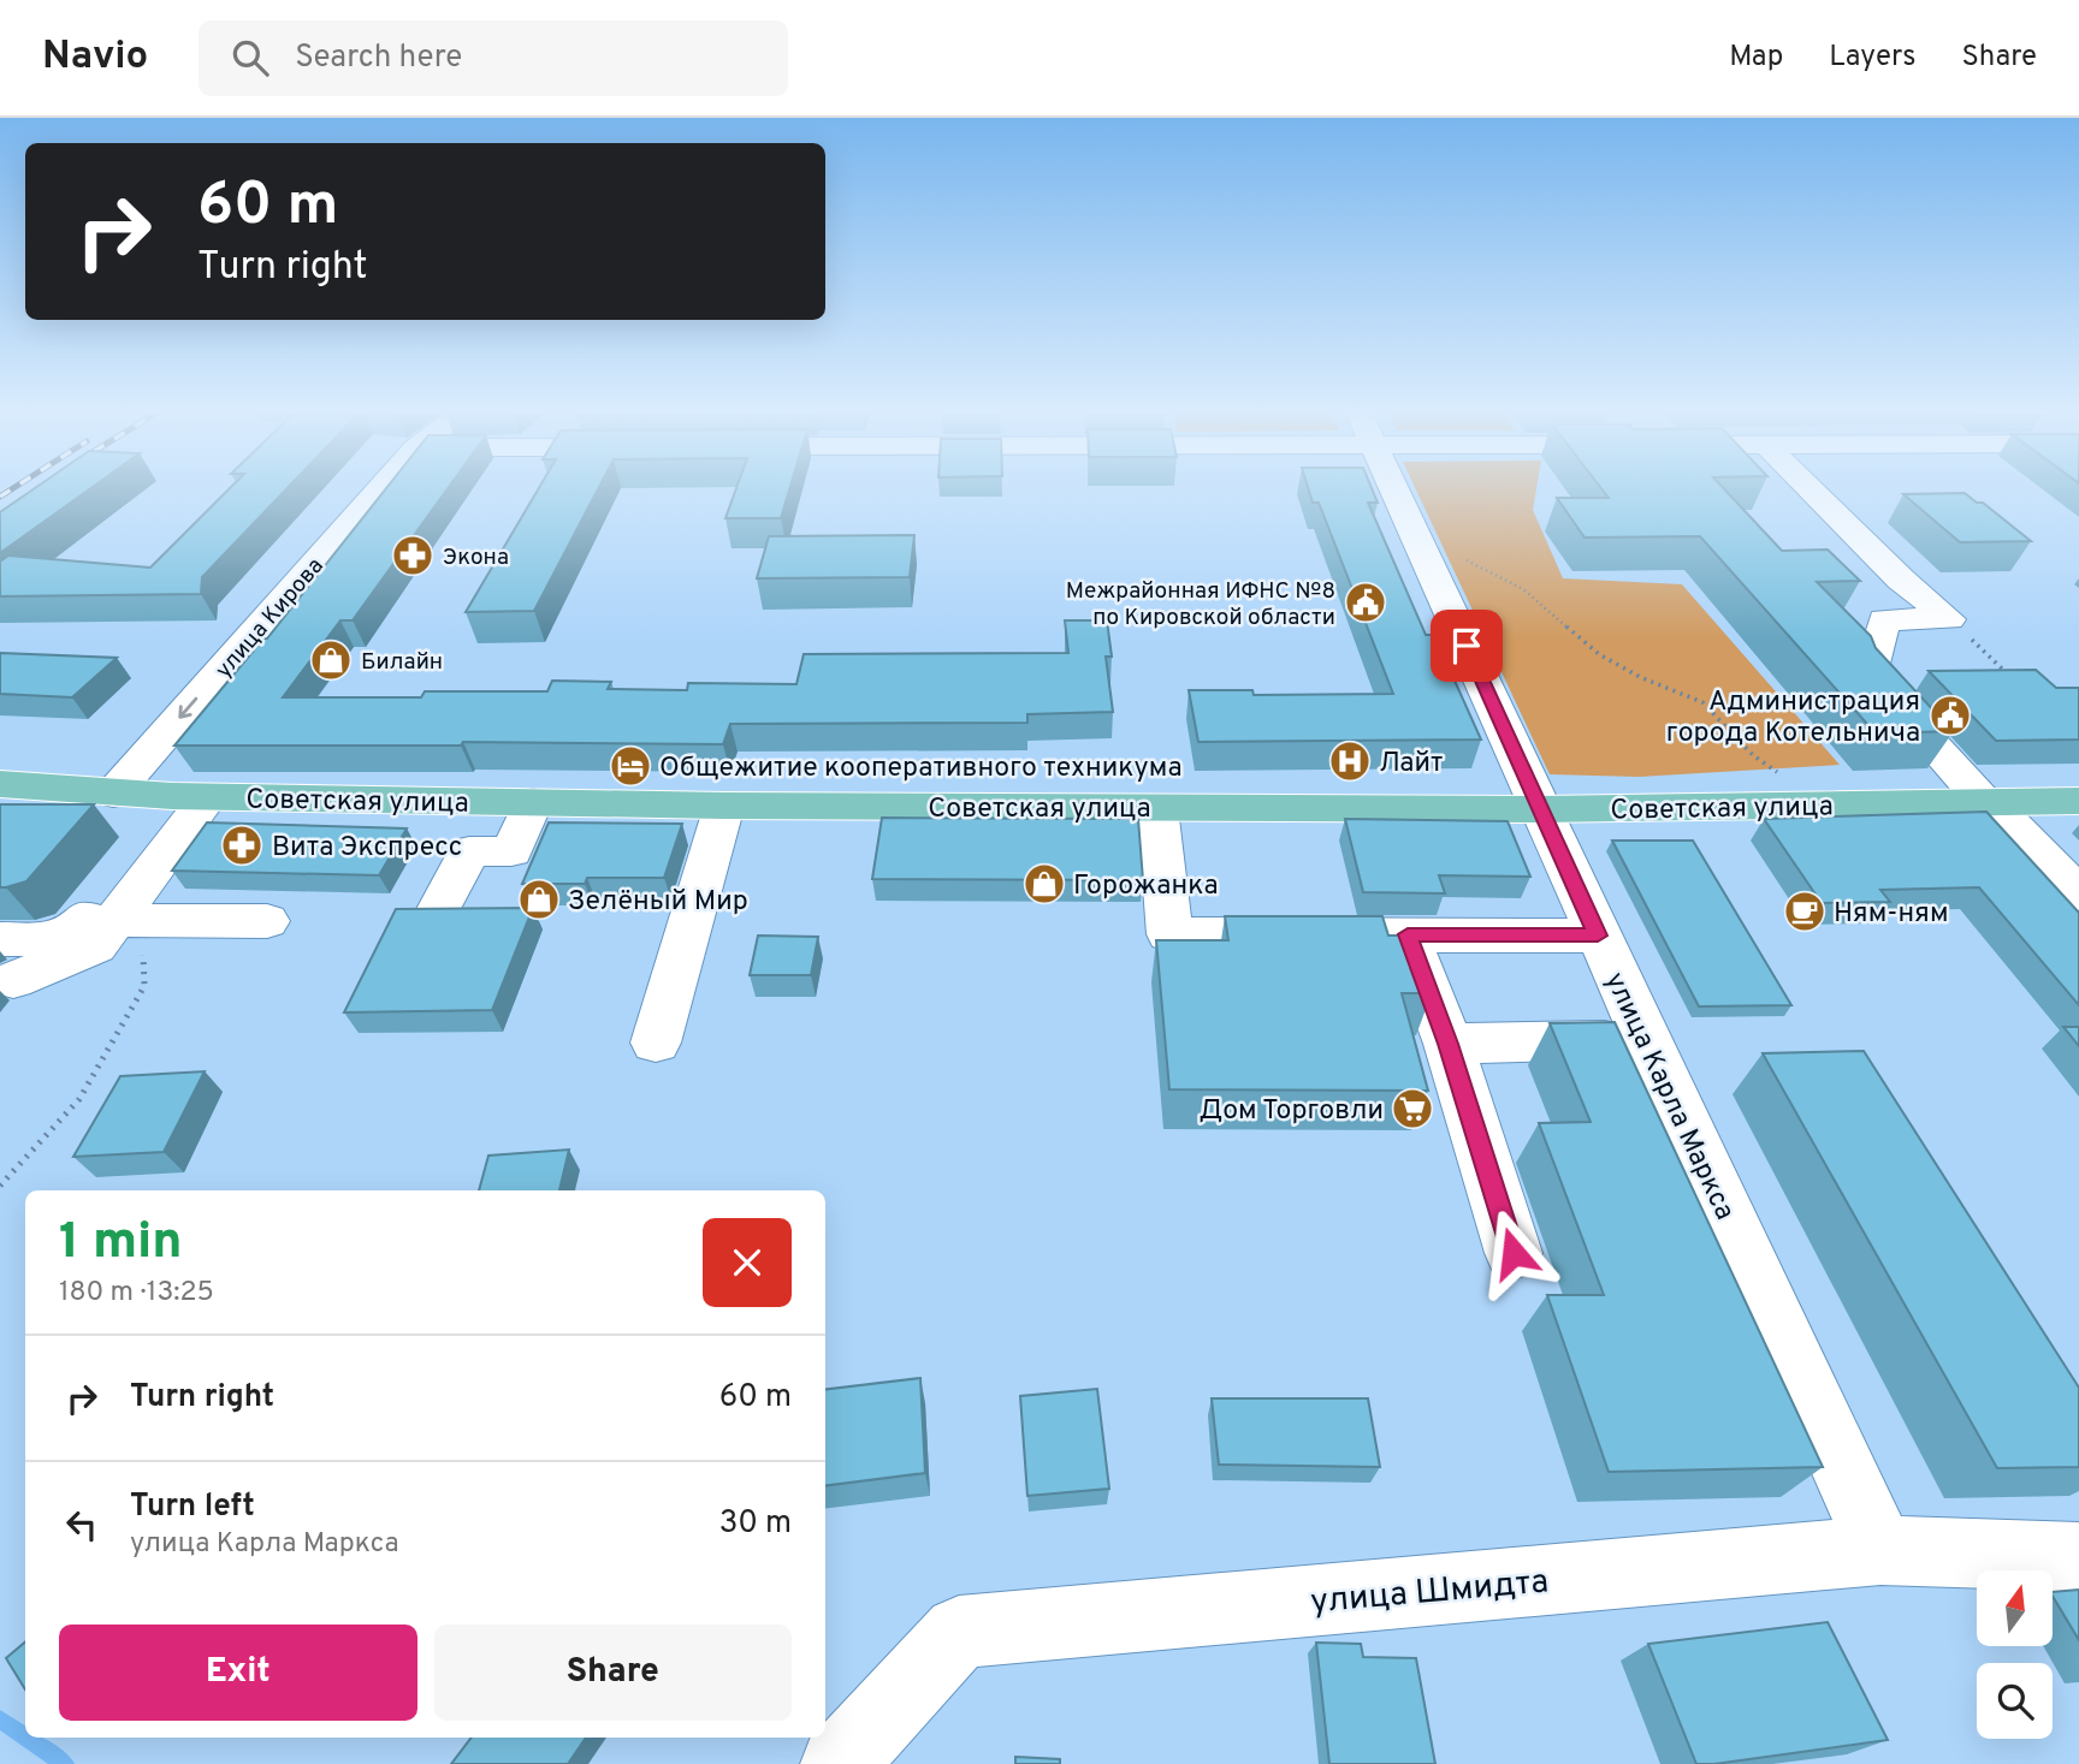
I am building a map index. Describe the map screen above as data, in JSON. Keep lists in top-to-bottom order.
{
  "streets": {
    "main road": ["Советская улица"],
    "street": ["улица Кирова", "улица Карла Маркса", "улица Шмидта"]
  },
  "crossings": [
    ["улица Кирова", "Советская улица"],
    ["Советская улица", "улица Карла Маркса"],
    ["улица Карла Маркса", "улица Шмидта"]
  ],
  "one_way": ["улица Кирова"],
  "places": {
    "pharmacy": ["Экона", "Вита Экспресс"],
    "public building": ["Межрайонная ИФНС №8 по Кировской области", "Администрация города Котельнича"],
    "shop": ["Билайн", "Горожанка", "Зелёный Мир"],
    "hospital": ["Лайт"],
    "hotel": ["Общежитие кооперативного техникума"],
    "cafe": ["Ням-ням"],
    "supermarket": ["Дом Торговли"]
  },
  "north": "top",
  "page": {
    "header": "Navio",
    "search": "Search here",
    "nav": ["Map", "Layers", "Share"],
    "turn": ["60 m", "Turn right"],
    "heading": ["1 min", "180 m · 13:25"],
    "list": [
      {
        "name": "Turn right",
        "value": "60 m"
      },
      {
        "name": "Turn left",
        "note": "улица Карла Маркса",
        "value": "30 m"
      }
    ],
    "buttons": ["Exit", "Share"]
  }
}
